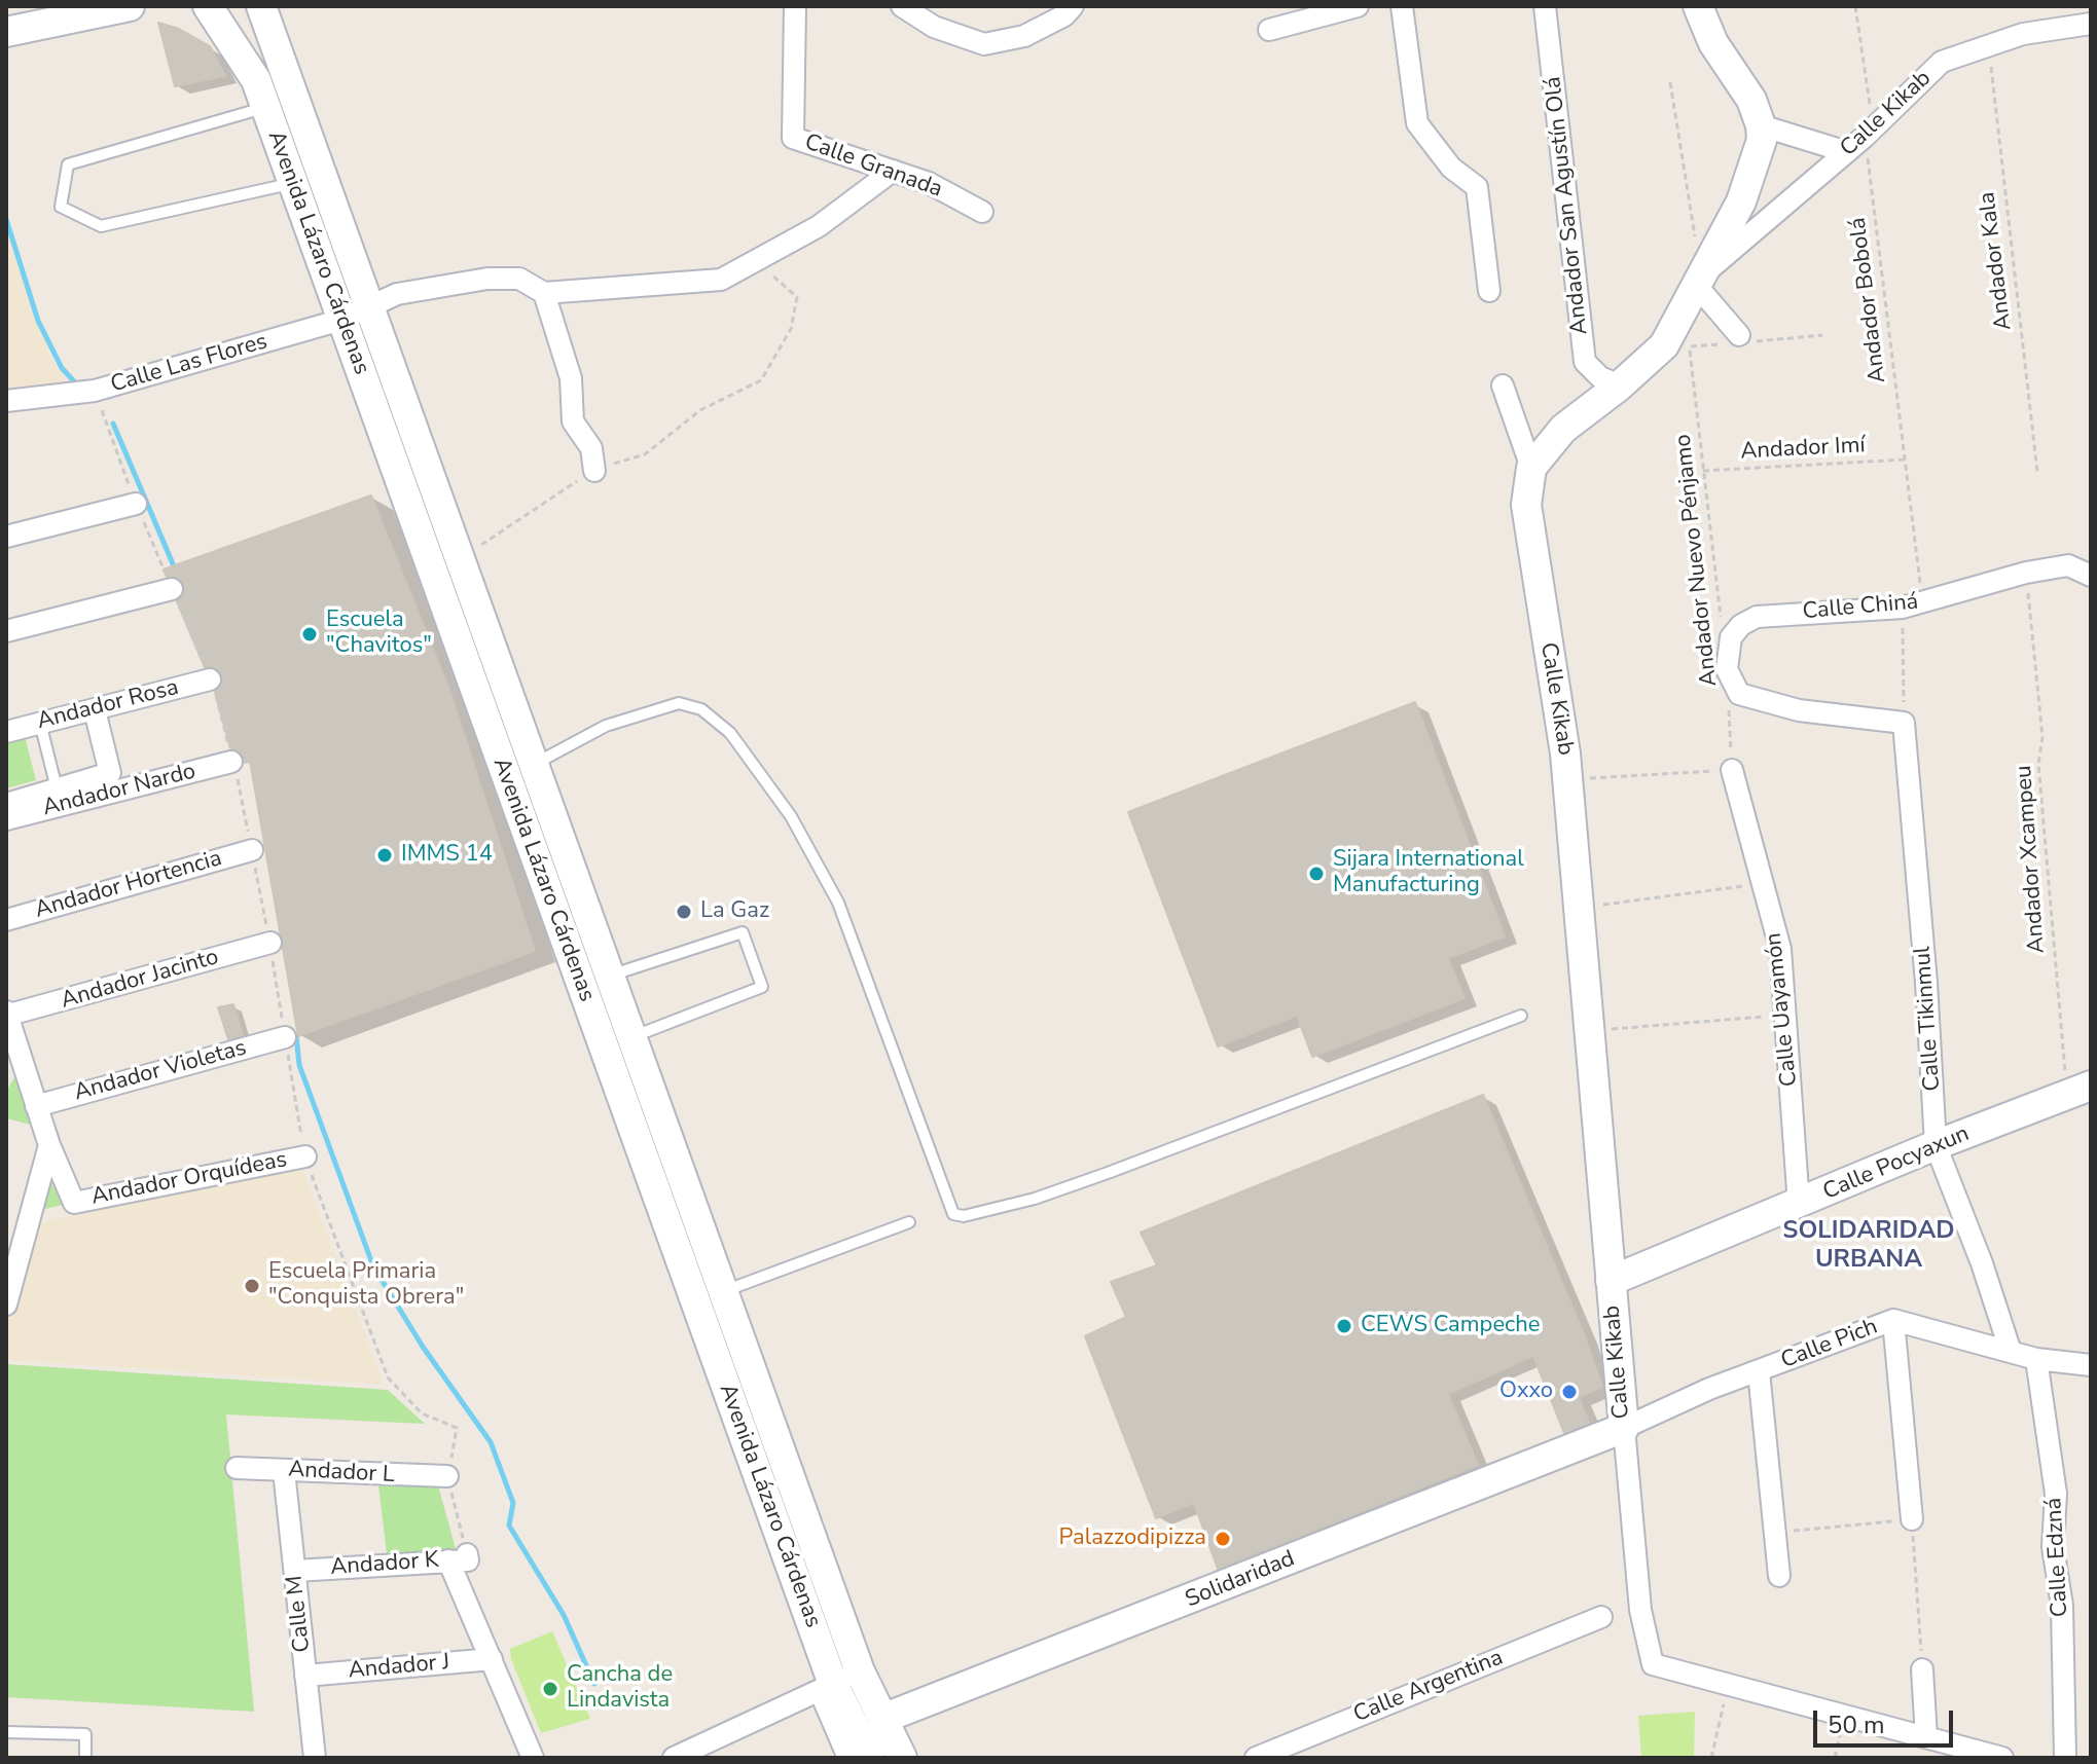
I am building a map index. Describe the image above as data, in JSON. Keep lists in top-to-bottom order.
{
  "streets": {
    "main road": [
      "Calle Kikab",
      "Avenida Lázaro Cárdenas",
      "Calle Pocyaxun",
      "Solidaridad"
    ],
    "street": [
      "Calle Granada",
      "Andador San Agustín Olá",
      "Calle Las Flores",
      "Calle Chiná",
      "Andador Rosa",
      "Andador Nardo",
      "Andador Hortencia",
      "Andador Jacinto",
      "Calle Uayamón",
      "Calle Tikinmul",
      "Andador Violetas",
      "Andador Orquídeas",
      "Calle Pich",
      "Andador L",
      "Calle Edzná",
      "Andador K",
      "Calle M",
      "Andador J",
      "Calle Argentina"
    ],
    "path": [
      "Andador Kala",
      "Andador Bobolá",
      "Andador Imí",
      "Andador Nuevo Pénjamo",
      "Andador Xcampeu"
    ]
  },
  "crossings": [
    ["Calle Kikab", "Andador San Agustín Olá"],
    ["Calle Kikab", "Andador Kala"],
    ["Calle Kikab", "Andador Bobolá"],
    ["Calle Kikab", "Calle Pocyaxun"],
    ["Calle Kikab", "Calle Pich"],
    ["Calle Kikab", "Solidaridad"],
    ["Avenida Lázaro Cárdenas", "Calle Las Flores"],
    ["Avenida Lázaro Cárdenas", "Solidaridad"],
    ["Andador Bobolá", "Andador Imí"],
    ["Andador Bobolá", "Calle Chiná"],
    ["Andador Imí", "Andador Nuevo Pénjamo"],
    ["Andador Nuevo Pénjamo", "Calle Chiná"],
    ["Andador Nuevo Pénjamo", "Calle Uayamón"],
    ["Calle Chiná", "Andador Xcampeu"],
    ["Andador Xcampeu", "Calle Pocyaxun"],
    ["Calle Uayamón", "Calle Pocyaxun"],
    ["Calle Tikinmul", "Calle Pocyaxun"],
    ["Calle Tikinmul", "Calle Pich"],
    ["Calle Pich", "Calle Edzná"],
    ["Calle Pich", "Solidaridad"],
    ["Andador L", "Calle M"],
    ["Andador K", "Calle M"],
    ["Calle M", "Andador J"]
  ],
  "districts": ["SOLIDARIDAD URBANA"],
  "places": [
    "Escuela \"Chavitos\"",
    "IMMS 14",
    "Sijara International Manufacturing",
    "La Gaz",
    "Escuela Primaria \"Conquista Obrera\"",
    "CEWS Campeche",
    "Oxxo",
    "Palazzodipizza",
    "Cancha de Lindavista"
  ],
  "scale_bar": "50 m"
}
